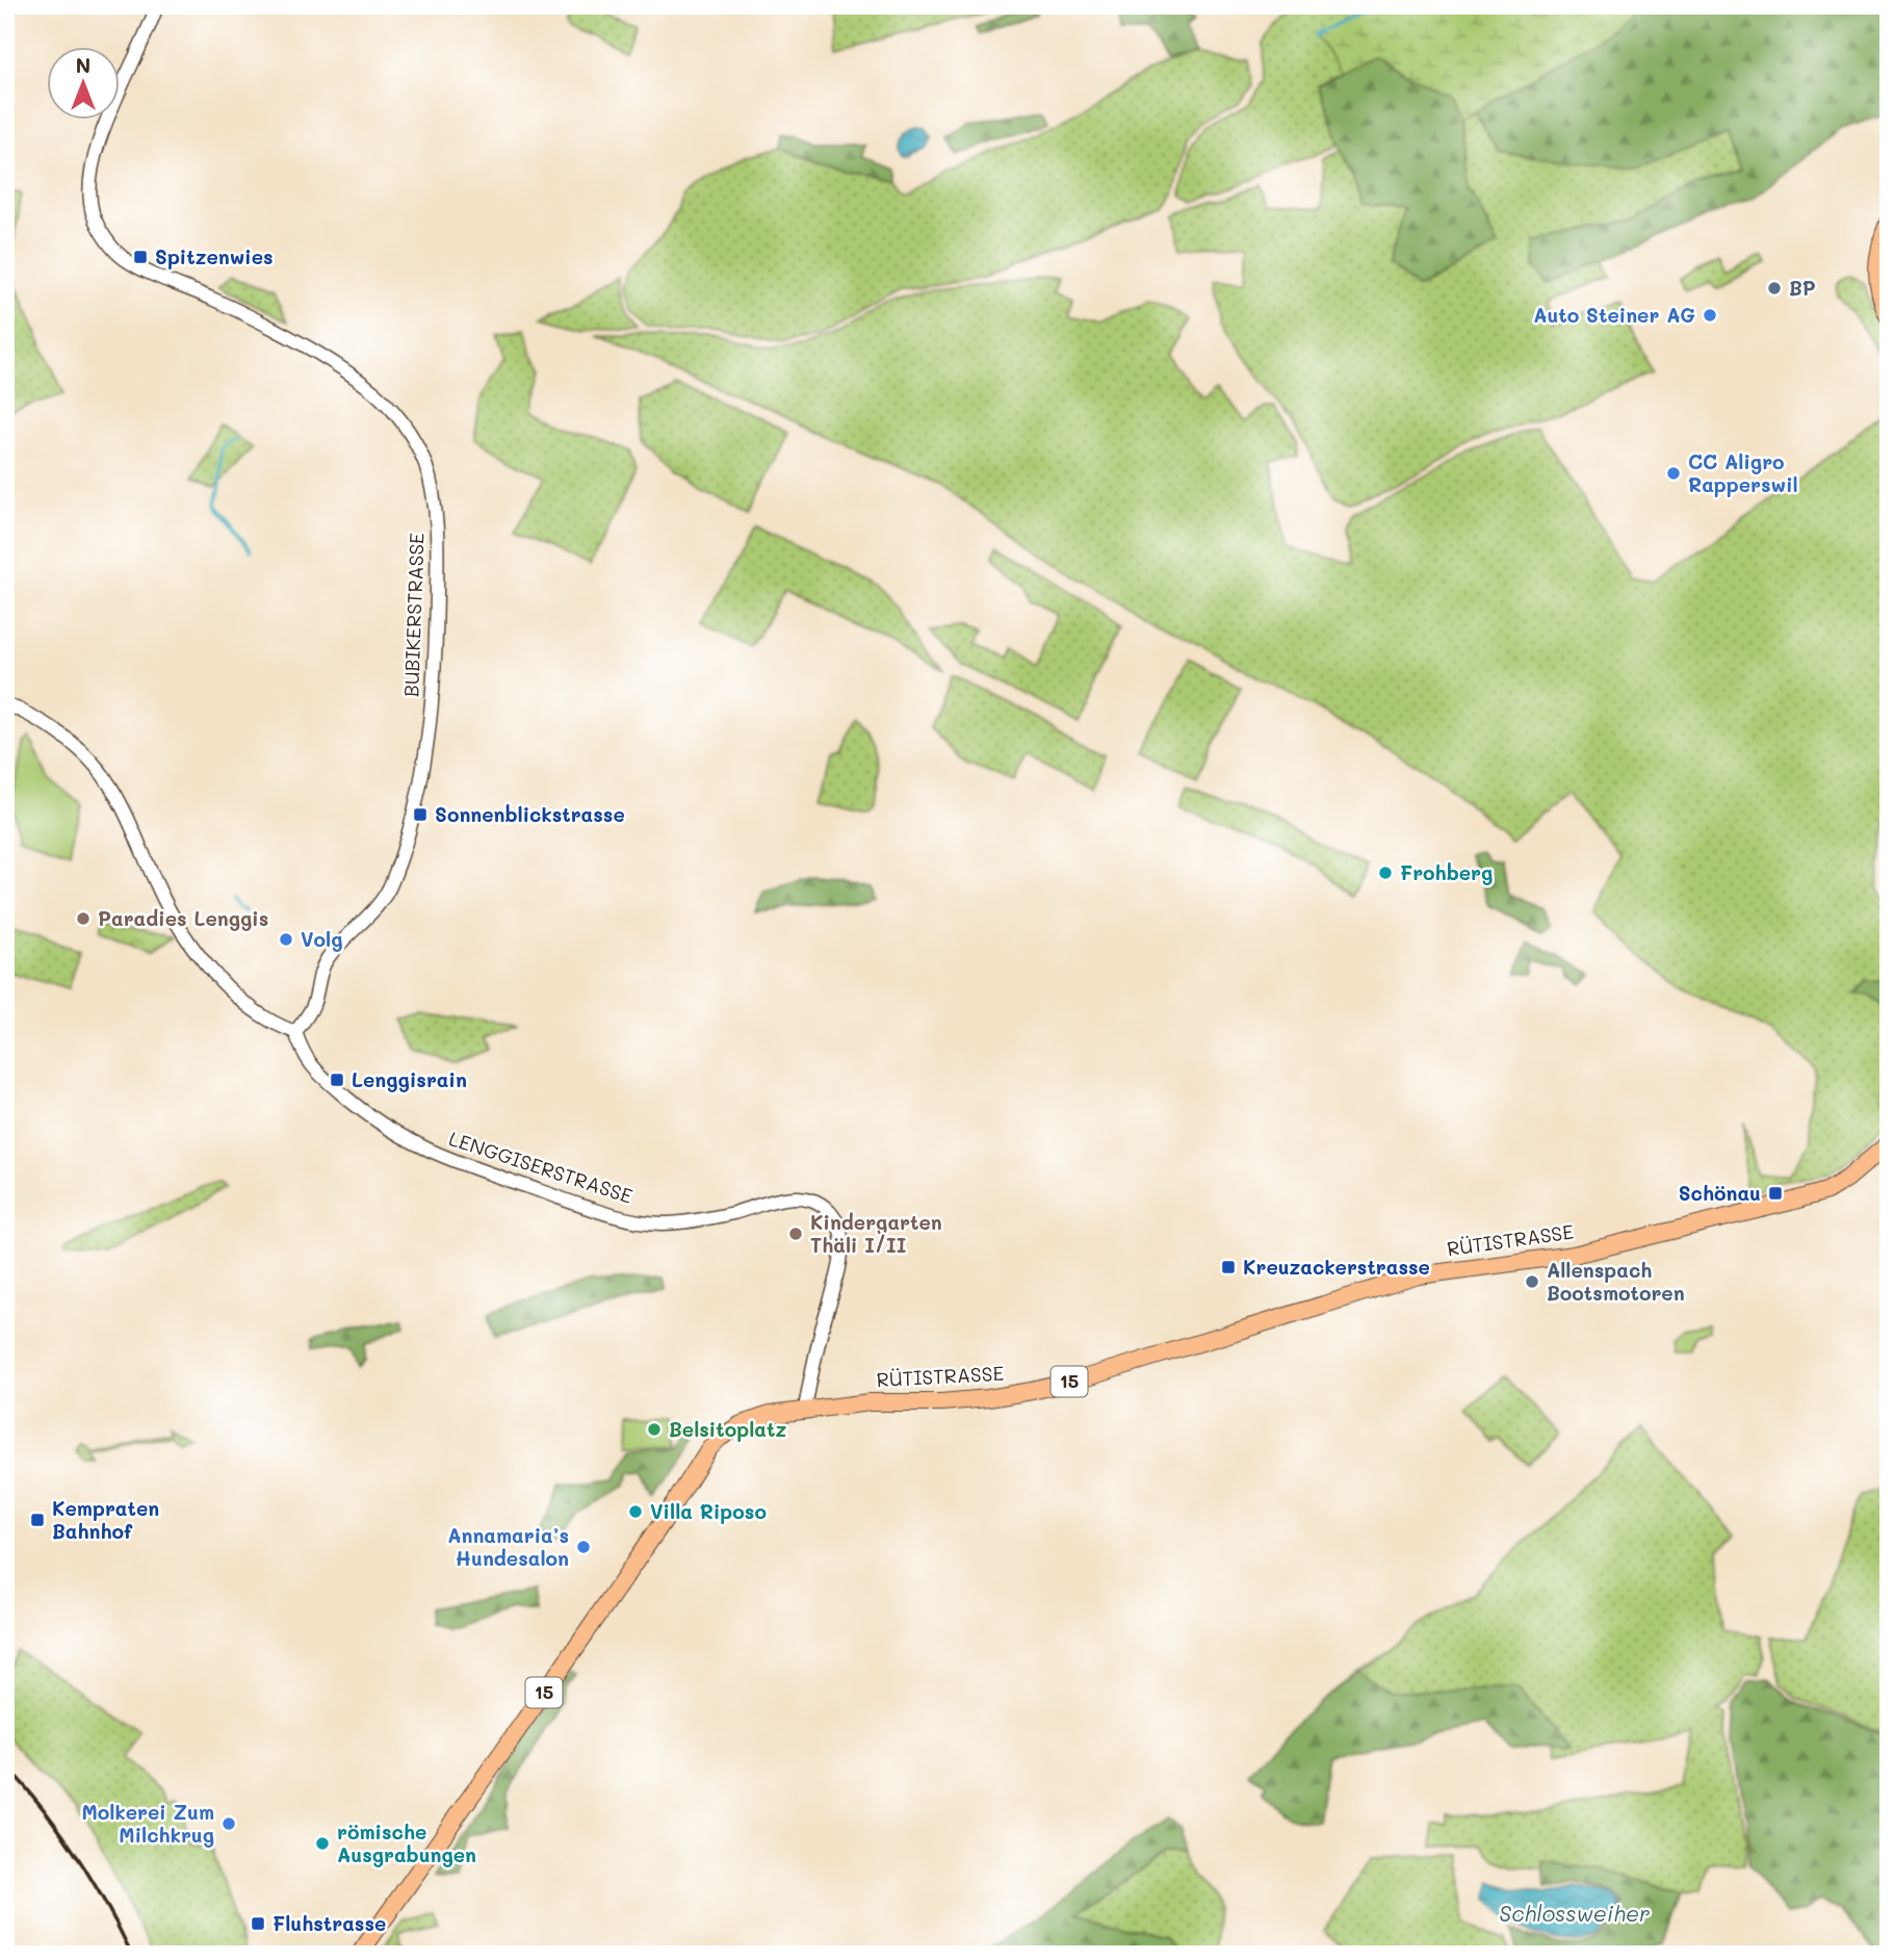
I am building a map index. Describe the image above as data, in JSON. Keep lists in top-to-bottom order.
{
  "streets": {
    "main road": ["RÜTISTRASSE", "15"],
    "street": ["BUBIKERSTRASSE", "LENGGISERSTRASSE"]
  },
  "crossings": [
    ["BUBIKERSTRASSE", "LENGGISERSTRASSE"],
    ["LENGGISERSTRASSE", "RÜTISTRASSE"]
  ],
  "water": ["Schlossweiher"],
  "places": {
    "transit": [
      "Spitzenwies",
      "Sonnenblickstrasse",
      "Lenggisrain",
      "Schönau",
      "Kreuzackerstrasse",
      "Kempraten Bahnhof",
      "Fluhstrasse"
    ],
    "other": [
      "BP",
      "Auto Steiner AG",
      "CC Aligro Rapperswil",
      "Frohberg",
      "Paradies Lenggis",
      "Volg",
      "Kindergarten Thäli I/II",
      "Allenspach Bootsmotoren",
      "Belsitoplatz",
      "Villa Riposo",
      "Annamaria’s Hundesalon",
      "Molkerei Zum Milchkrug",
      "römische Ausgrabungen"
    ]
  },
  "north": "top"
}
